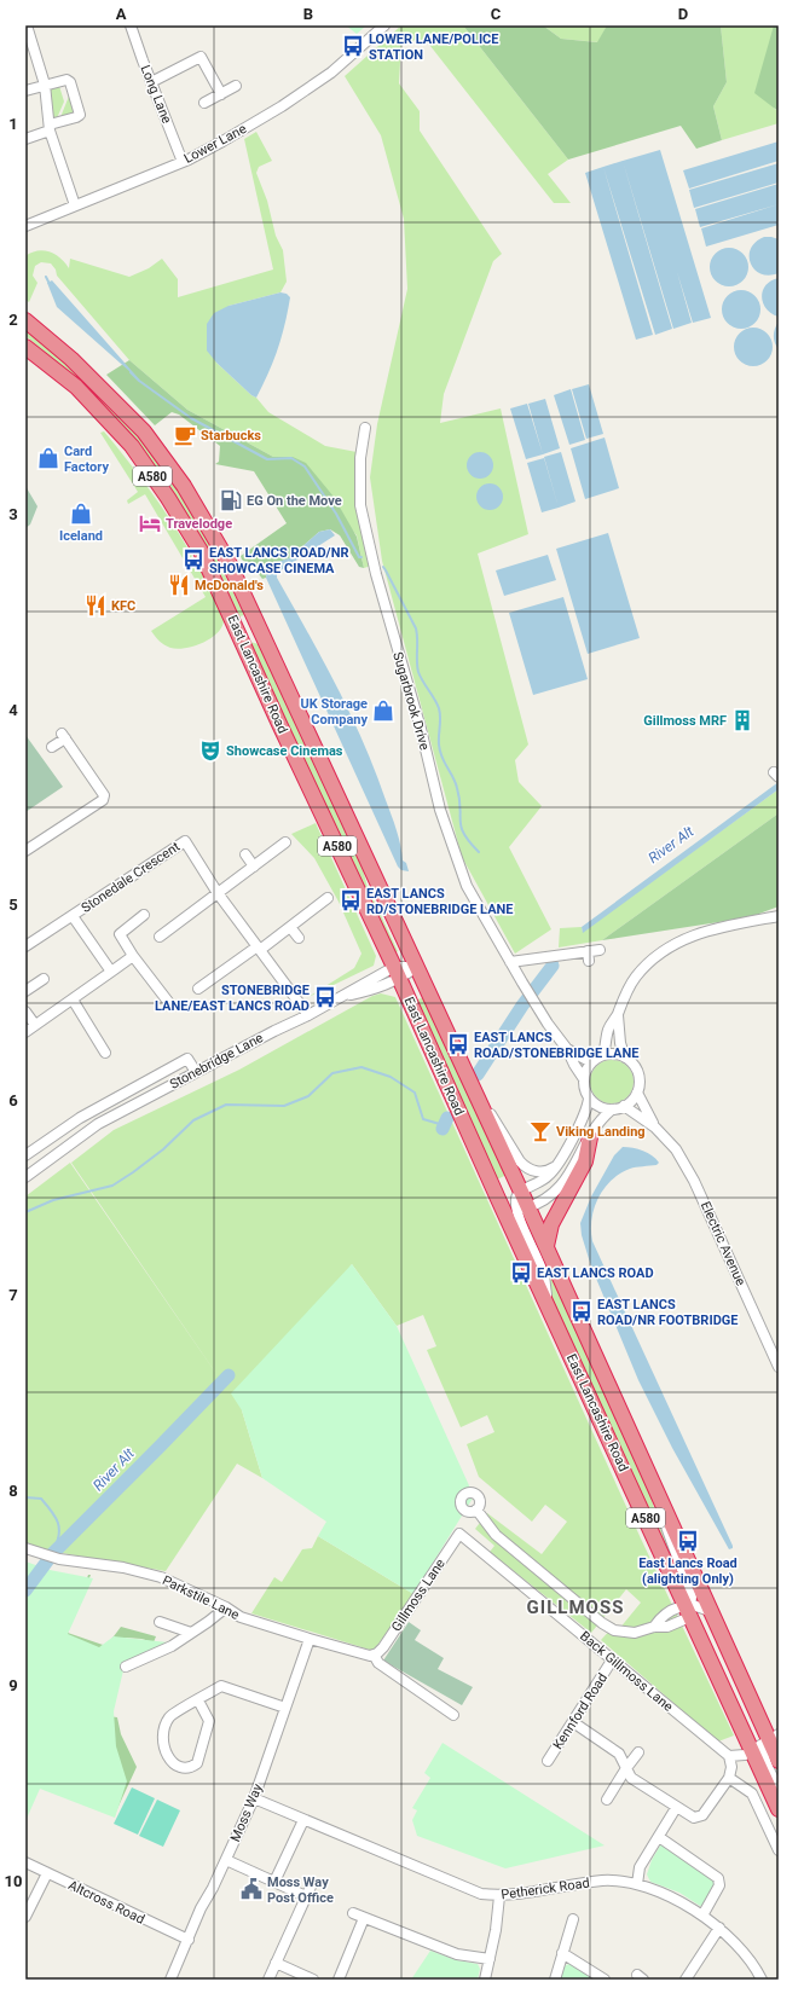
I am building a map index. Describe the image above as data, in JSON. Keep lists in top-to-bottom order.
{
  "streets": {
    "highway": ["A580", "East Lancashire Road"],
    "street": [
      "Long Lane",
      "Lower Lane",
      "Sugarbrook Drive",
      "Stonedale Crescent",
      "Stonebridge Lane",
      "Electric Avenue",
      "Gillmoss Lane",
      "Parkstile Lane",
      "Back Gillmoss Lane",
      "Kennford Road",
      "Moss Way",
      "Petherick Road",
      "Altcross Road"
    ]
  },
  "crossings": [
    ["Long Lane", "Lower Lane"],
    ["East Lancashire Road", "Stonebridge Lane"],
    ["Sugarbrook Drive", "Electric Avenue"],
    ["Stonedale Crescent", "Stonebridge Lane"],
    ["Gillmoss Lane", "Parkstile Lane"],
    ["Gillmoss Lane", "Back Gillmoss Lane"],
    ["Parkstile Lane", "Moss Way"],
    ["Back Gillmoss Lane", "Kennford Road"],
    ["Moss Way", "Petherick Road"],
    ["Moss Way", "Altcross Road"]
  ],
  "districts": ["GILLMOSS"],
  "water": ["River Alt"],
  "places": {
    "bus stop": [
      "LOWER LANE/POLICE STATION",
      "EAST LANCS ROAD/NR SHOWCASE CINEMA",
      "EAST LANCS RD/STONEBRIDGE LANE",
      "STONEBRIDGE LANE/EAST LANCS ROAD",
      "EAST LANCS ROAD/STONEBRIDGE LANE",
      "EAST LANCS ROAD",
      "EAST LANCS ROAD/NR FOOTBRIDGE",
      "East Lancs Road (alighting Only)"
    ],
    "cafe": ["Starbucks"],
    "shop": ["Card Factory", "Iceland", "UK Storage Company"],
    "fuel station": ["EG On the Move"],
    "hotel": ["Travelodge"],
    "restaurant": ["McDonald's", "KFC"],
    "building": ["Gillmoss MRF"],
    "theatre": ["Showcase Cinemas"],
    "bar": ["Viking Landing"],
    "public building": ["Moss Way Post Office"]
  },
  "grid": {
    "columns": [
      "A",
      "B",
      "C",
      "D"
    ],
    "rows": [
      "1",
      "2",
      "3",
      "4",
      "5",
      "6",
      "7",
      "8",
      "9",
      "10"
    ]
  }
}
